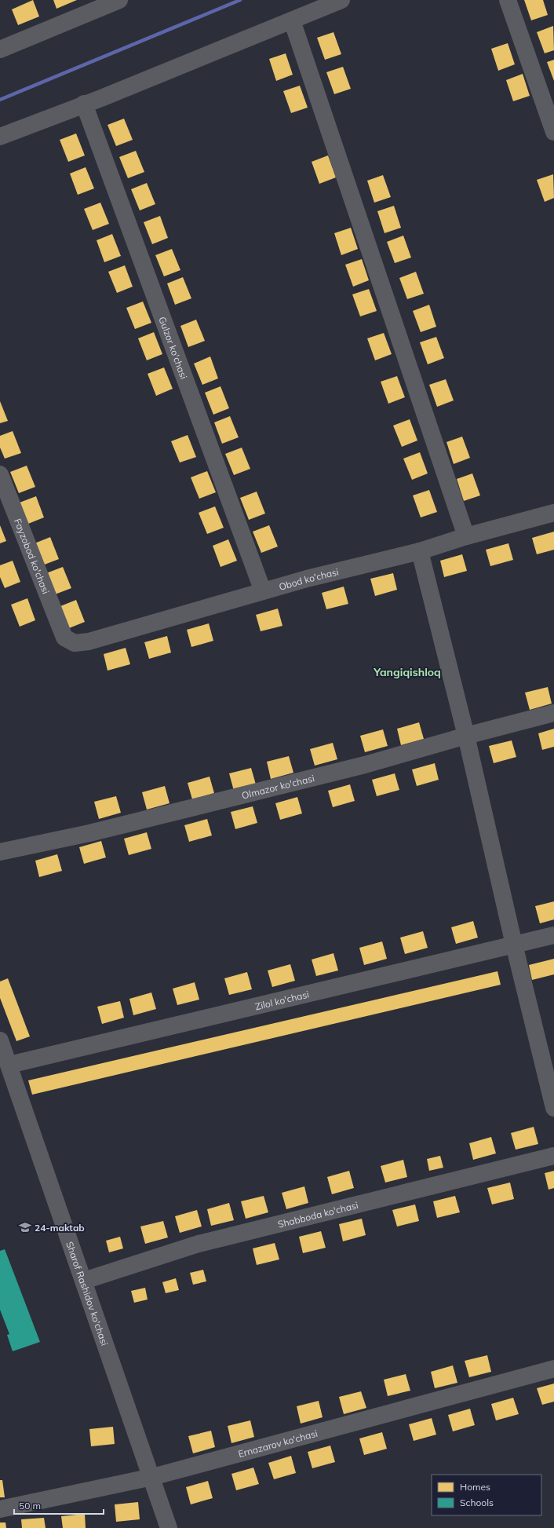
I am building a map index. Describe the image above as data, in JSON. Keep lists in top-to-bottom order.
{
  "streets": {
    "street": [
      "Gulzor ko'chasi",
      "Fayzobod ko'chasi",
      "Obod ko'chasi",
      "Olmazor ko'chasi",
      "Zilol ko'chasi",
      "Shabboda ko'chasi",
      "Sharof Rashidov ko'chasi",
      "Ernazarov ko'chasi"
    ]
  },
  "crossings": [
    ["Gulzor ko'chasi", "Obod ko'chasi"],
    ["Fayzobod ko'chasi", "Obod ko'chasi"],
    ["Zilol ko'chasi", "Sharof Rashidov ko'chasi"],
    ["Shabboda ko'chasi", "Sharof Rashidov ko'chasi"],
    ["Sharof Rashidov ko'chasi", "Ernazarov ko'chasi"]
  ],
  "districts": ["Yangiqishloq"],
  "places": {
    "school or university": ["24-maktab"]
  },
  "legend": ["Homes", "Schools"],
  "scale_bar": "50 m"
}
